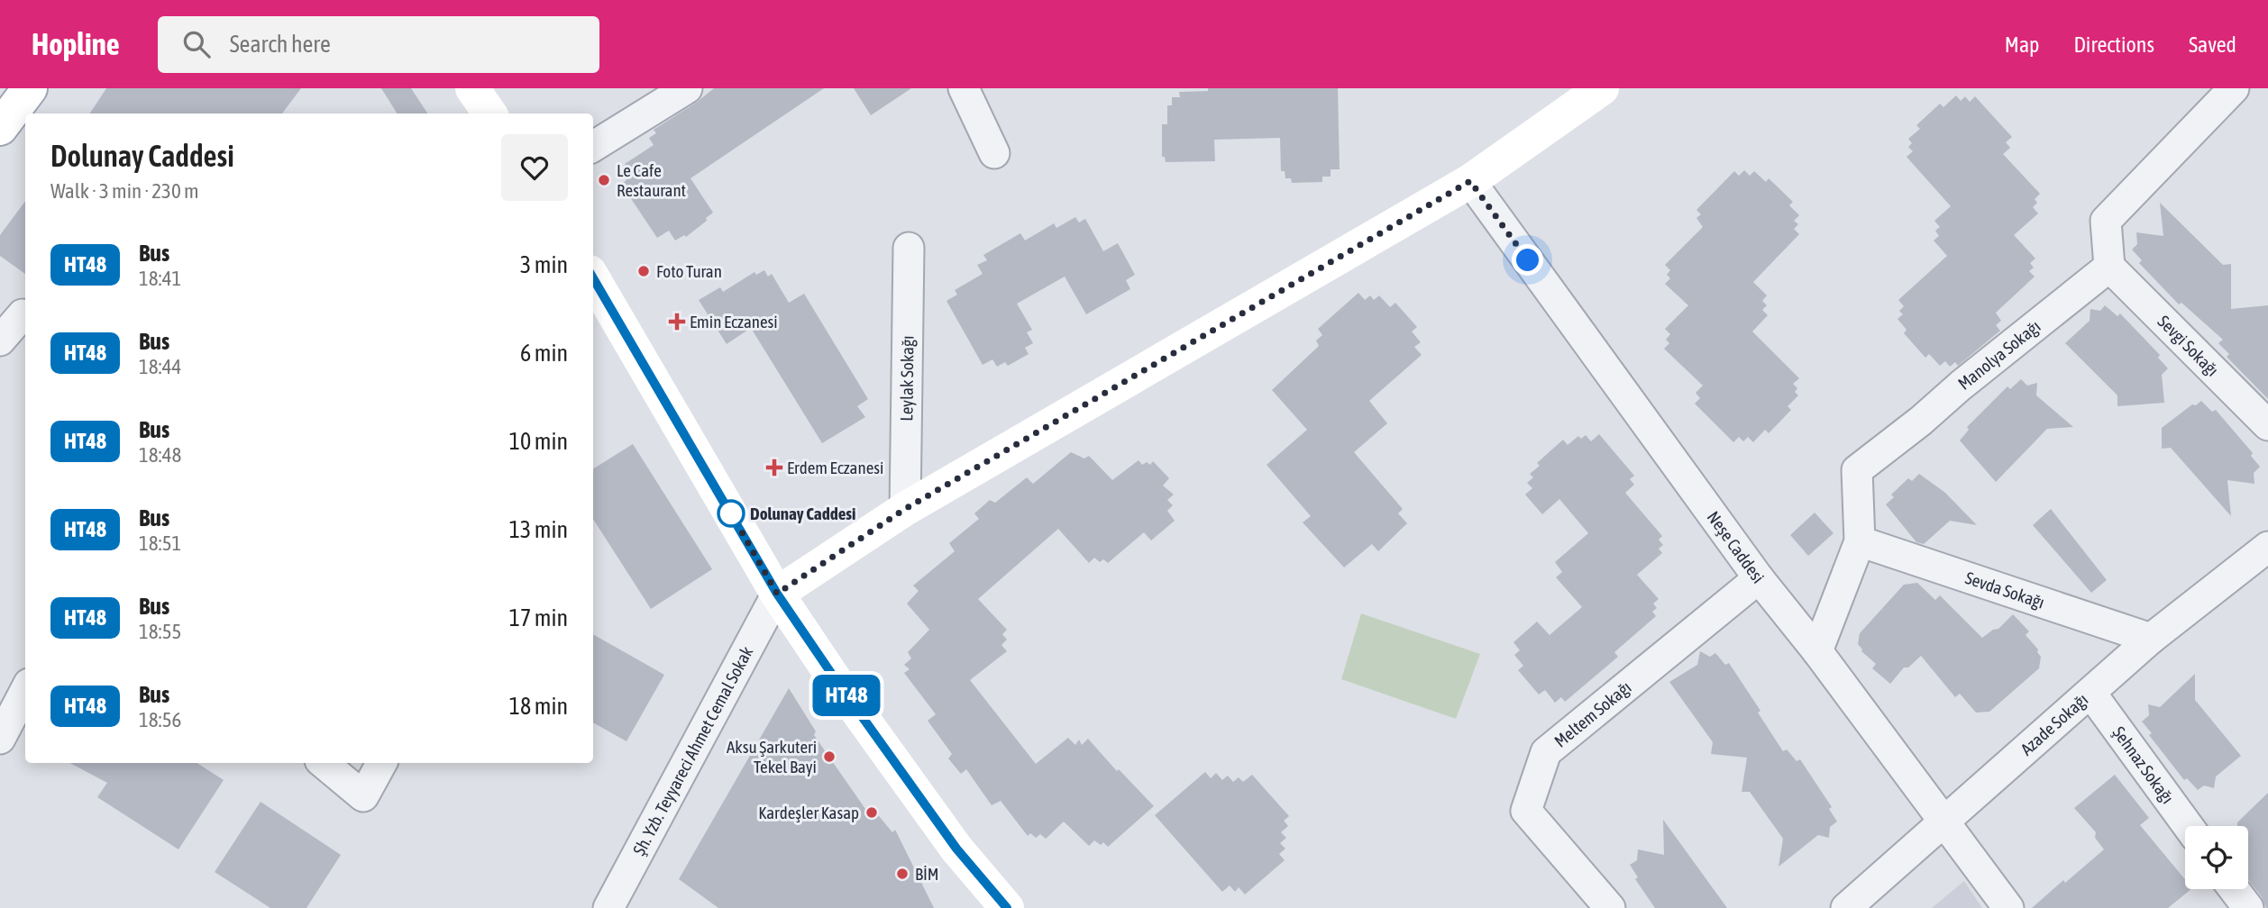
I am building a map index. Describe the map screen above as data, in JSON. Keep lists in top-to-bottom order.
{
  "streets": {
    "street": [
      "Sevgi Sokağı",
      "Manolya Sokağı",
      "Leylak Sokağı",
      "Neşe Caddesi",
      "Sevda Sokağı",
      "Meltem Sokağı",
      "Azade Sokağı",
      "Şh. Yzb. Teyyareci Ahmet Cemal Sokak",
      "Şehnaz Sokağı"
    ]
  },
  "crossings": [
    ["Sevgi Sokağı", "Manolya Sokağı"],
    ["Manolya Sokağı", "Neşe Caddesi"],
    ["Manolya Sokağı", "Sevda Sokağı"],
    ["Neşe Caddesi", "Meltem Sokağı"],
    ["Neşe Caddesi", "Azade Sokağı"],
    ["Sevda Sokağı", "Azade Sokağı"],
    ["Azade Sokağı", "Şehnaz Sokağı"]
  ],
  "places": {
    "other": [
      "Le Cafe Restaurant",
      "Foto Turan",
      "Dolunay Caddesi",
      "Aksu Şarkuteri Tekel Bayi",
      "Kardeşler Kasap",
      "BİM"
    ],
    "health": ["Emin Eczanesi", "Erdem Eczanesi"]
  },
  "lines": ["bus line HT48"],
  "page": {
    "header": "Hopline",
    "search": "Search here",
    "nav": ["Map", "Directions", "Saved"],
    "on_map": "HT48",
    "heading": ["Dolunay Caddesi", "Walk · 3 min · 230 m"],
    "list": [
      {
        "mark": "HT48",
        "name": "Bus",
        "note": "18:41",
        "value": "3 min"
      },
      {
        "mark": "HT48",
        "name": "Bus",
        "note": "18:44",
        "value": "6 min"
      },
      {
        "mark": "HT48",
        "name": "Bus",
        "note": "18:48",
        "value": "10 min"
      },
      {
        "mark": "HT48",
        "name": "Bus",
        "note": "18:51",
        "value": "13 min"
      },
      {
        "mark": "HT48",
        "name": "Bus",
        "note": "18:55",
        "value": "17 min"
      },
      {
        "mark": "HT48",
        "name": "Bus",
        "note": "18:56",
        "value": "18 min"
      }
    ]
  }
}
